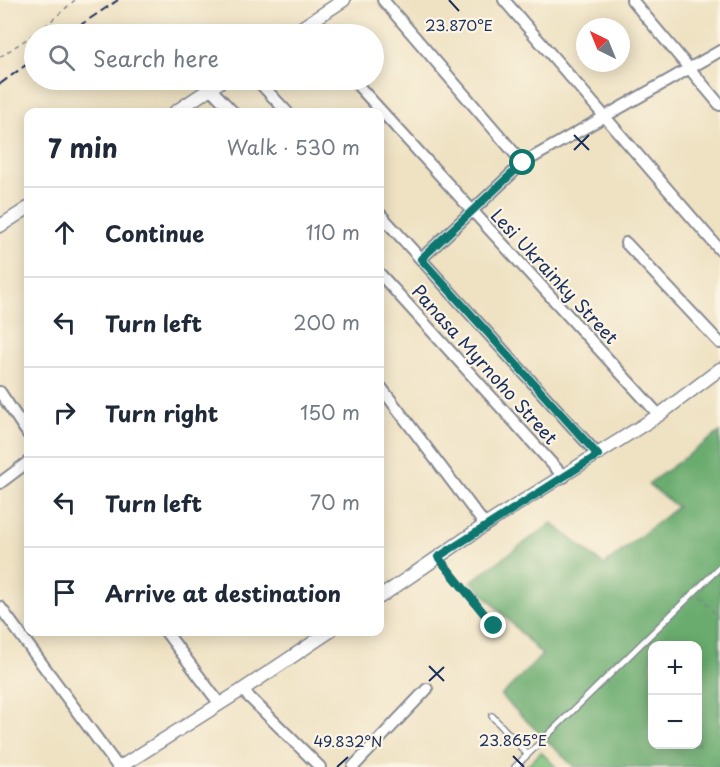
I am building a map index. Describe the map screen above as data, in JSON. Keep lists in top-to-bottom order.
{
  "streets": {
    "street": ["Lesi Ukrainky Street", "Panasa Myrnoho Street"]
  },
  "north": "top left",
  "page": {
    "search": "Search here",
    "heading": ["7 min", "Walk · 530 m"],
    "list": [
      ["Continue", "110 m"],
      ["Turn left", "200 m"],
      ["Turn right", "150 m"],
      ["Turn left", "70 m"],
      "Arrive at destination"
    ],
    "map_buttons": ["+", "−"]
  },
  "coordinates": ["23.870°E", "23.865°E", "49.832°N"]
}
